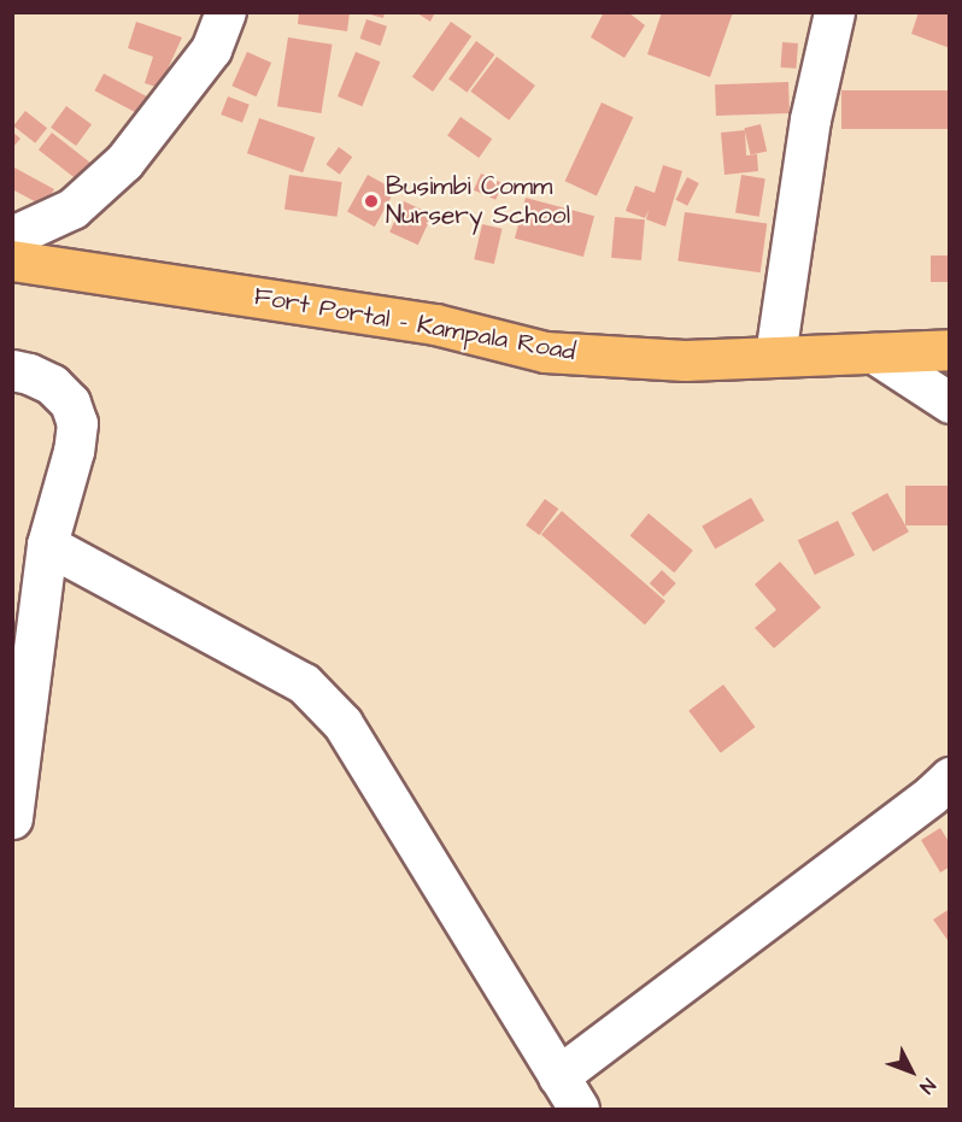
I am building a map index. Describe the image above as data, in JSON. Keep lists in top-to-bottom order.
{
  "streets": {
    "main road": ["Fort Portal - Kampala Road"]
  },
  "places": ["Busimbi Comm Nursery School"],
  "north": "bottom right"
}
